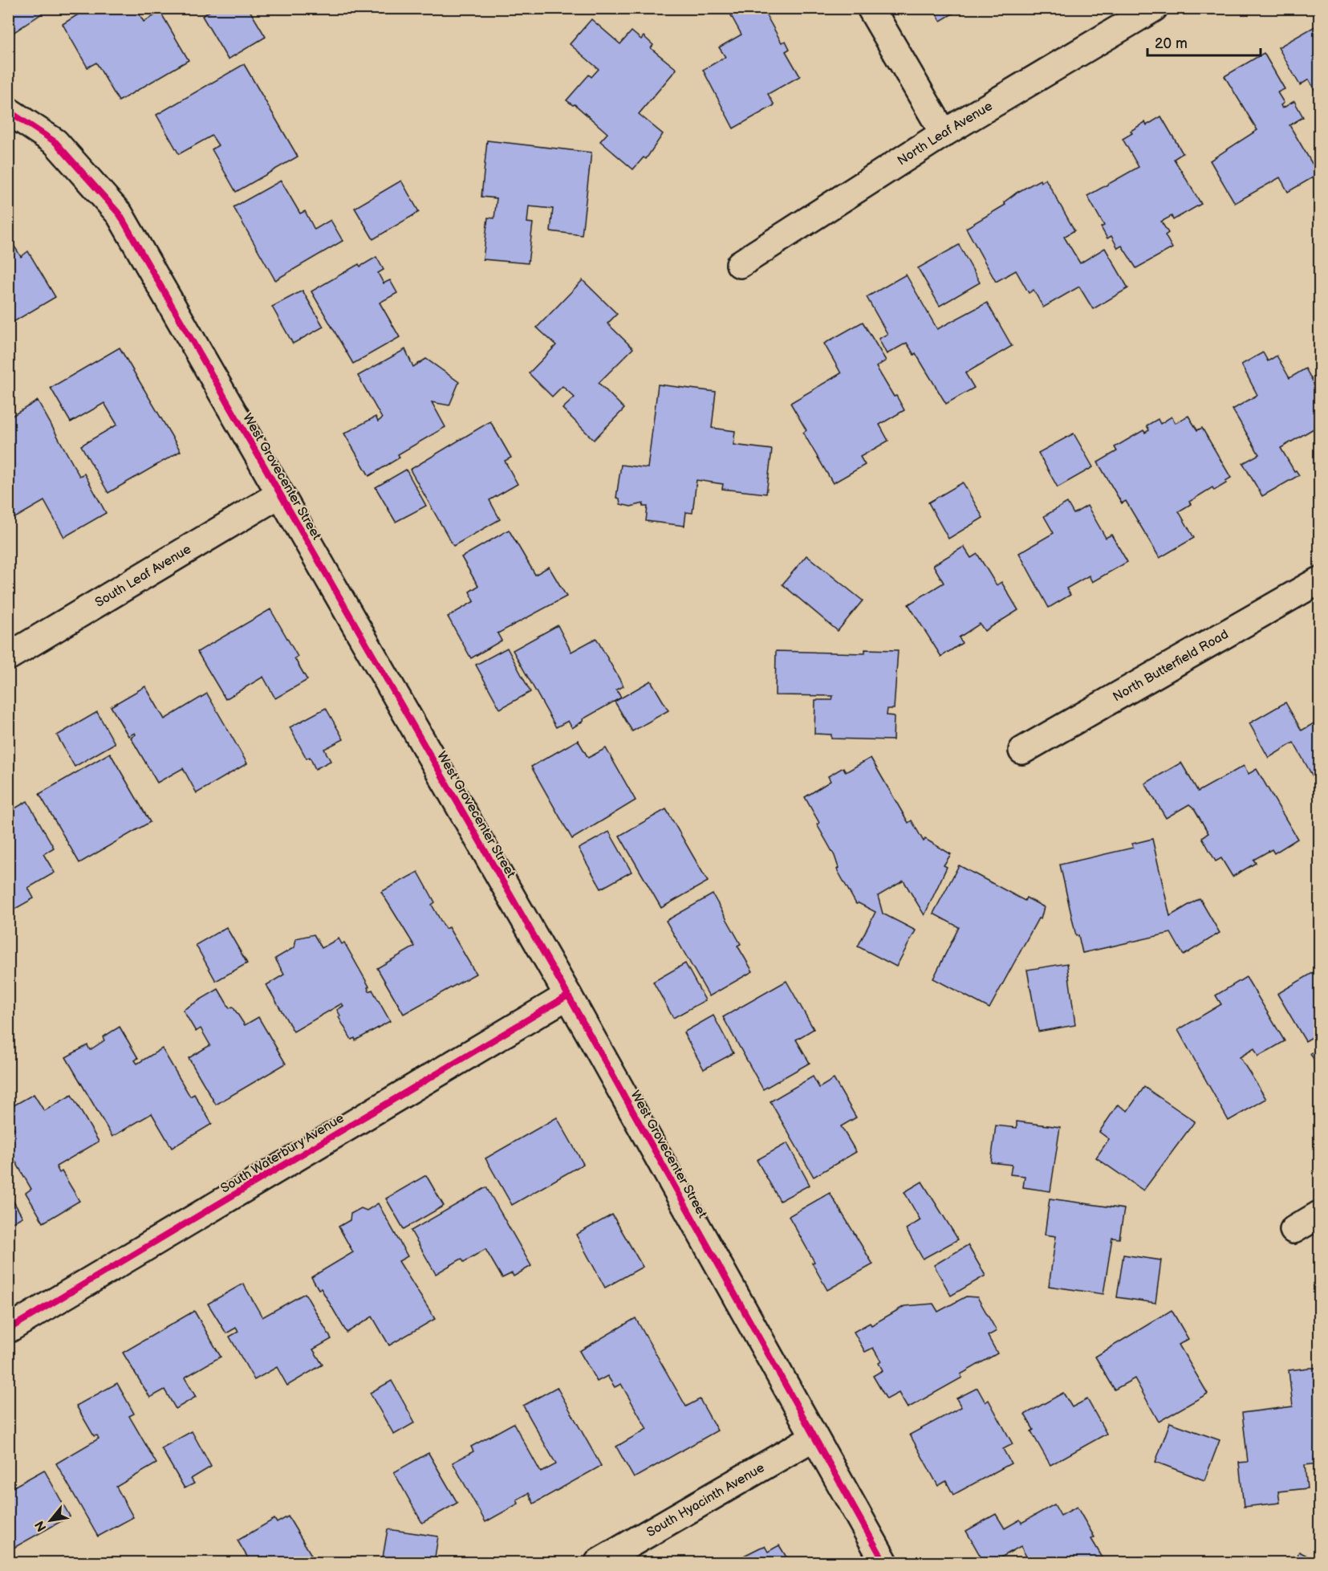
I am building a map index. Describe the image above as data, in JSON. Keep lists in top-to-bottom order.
{
  "streets": {
    "street": [
      "North Leaf Avenue",
      "West Grovecenter Street",
      "South Leaf Avenue",
      "North Butterfield Road",
      "South Waterbury Avenue",
      "South Hyacinth Avenue"
    ]
  },
  "crossings": [
    ["West Grovecenter Street", "South Leaf Avenue"],
    ["West Grovecenter Street", "South Waterbury Avenue"],
    ["West Grovecenter Street", "South Hyacinth Avenue"]
  ],
  "scale_bar": "20 m",
  "north": "bottom left"
}
